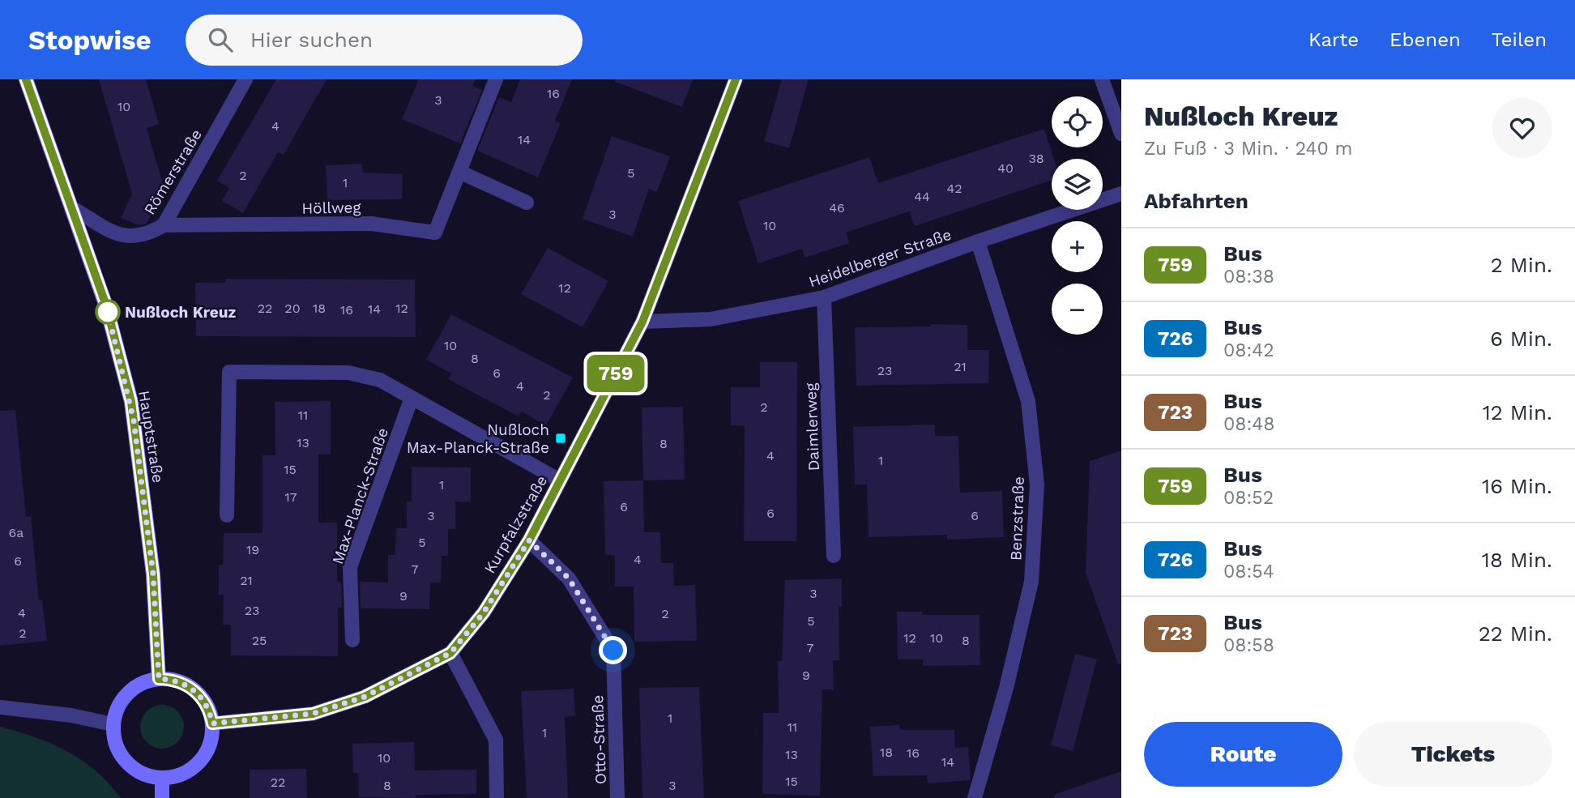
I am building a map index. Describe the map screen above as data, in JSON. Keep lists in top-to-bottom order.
{
  "streets": {
    "main road": ["Hauptstraße"],
    "street": [
      "Römerstraße",
      "Höllweg",
      "Heidelberger Straße",
      "Daimlerweg",
      "Max-Planck-Straße",
      "Benzstraße",
      "Kurpfalzstraße",
      "Otto-Straße"
    ]
  },
  "crossings": [
    ["Römerstraße", "Höllweg"],
    ["Römerstraße", "Hauptstraße"],
    ["Heidelberger Straße", "Daimlerweg"],
    ["Heidelberger Straße", "Benzstraße"],
    ["Heidelberger Straße", "Kurpfalzstraße"],
    ["Hauptstraße", "Kurpfalzstraße"],
    ["Kurpfalzstraße", "Otto-Straße"]
  ],
  "places": {
    "other": ["Nußloch Kreuz"],
    "transit": ["Nußloch Max-Planck-Straße"]
  },
  "lines": ["bus line 759"],
  "house_numbers": [
    "16",
    "3",
    "10",
    "4",
    "14",
    "38",
    "40",
    "5",
    "2",
    "1",
    "42",
    "44",
    "46",
    "3",
    "10",
    "12",
    "22",
    "20",
    "18",
    "12",
    "14",
    "16",
    "10",
    "8",
    "21",
    "23",
    "6",
    "4",
    "2",
    "2",
    "11",
    "13",
    "8",
    "4",
    "1",
    "15",
    "1",
    "17",
    "6",
    "6",
    "3",
    "6",
    "6a",
    "5",
    "19",
    "4",
    "6",
    "7",
    "21",
    "3",
    "9",
    "23",
    "4",
    "2",
    "5",
    "2",
    "12",
    "10",
    "25",
    "8",
    "7",
    "9",
    "1",
    "11",
    "1",
    "18",
    "16",
    "13",
    "10",
    "14",
    "15",
    "22",
    "8",
    "3"
  ],
  "page": {
    "header": "Stopwise",
    "search": "Hier suchen",
    "nav": ["Karte", "Ebenen", "Teilen"],
    "on_map": "759",
    "heading": [
      ["Nußloch Kreuz", "Zu Fuß · 3 Min. · 240 m"],
      "Abfahrten"
    ],
    "map_buttons": ["+", "−"],
    "list": [
      {
        "mark": "759",
        "name": "Bus",
        "note": "08:38",
        "value": "2 Min."
      },
      {
        "mark": "726",
        "name": "Bus",
        "note": "08:42",
        "value": "6 Min."
      },
      {
        "mark": "723",
        "name": "Bus",
        "note": "08:48",
        "value": "12 Min."
      },
      {
        "mark": "759",
        "name": "Bus",
        "note": "08:52",
        "value": "16 Min."
      },
      {
        "mark": "726",
        "name": "Bus",
        "note": "08:54",
        "value": "18 Min."
      },
      {
        "mark": "723",
        "name": "Bus",
        "note": "08:58",
        "value": "22 Min."
      }
    ],
    "buttons": ["Route", "Tickets"]
  }
}
